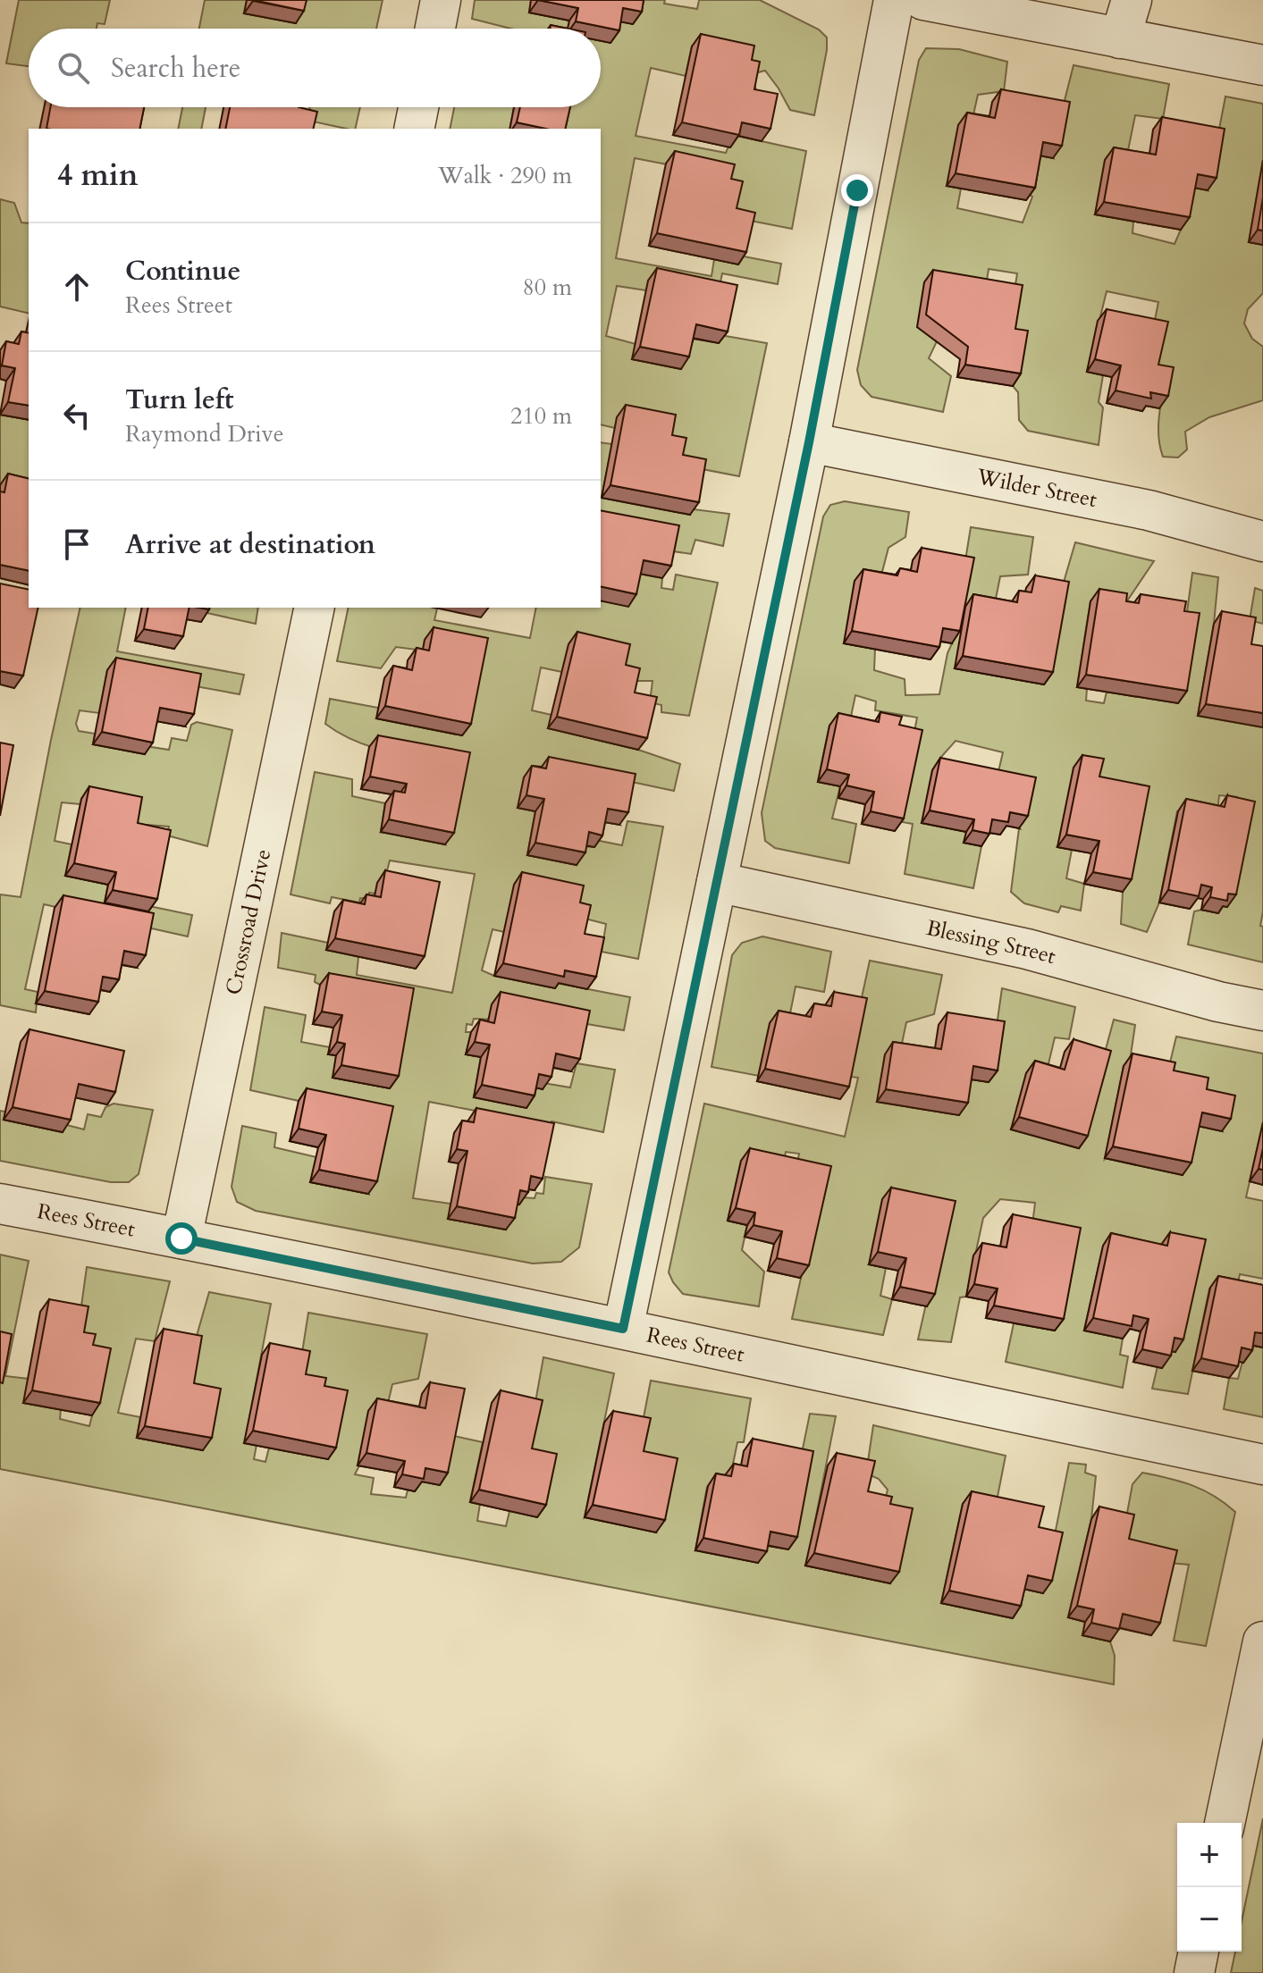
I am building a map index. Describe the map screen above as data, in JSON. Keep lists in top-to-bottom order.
{
  "streets": {
    "street": [
      "Wilder Street",
      "Crossroad Drive",
      "Blessing Street",
      "Rees Street"
    ]
  },
  "crossings": [
    ["Crossroad Drive", "Rees Street"]
  ],
  "page": {
    "search": "Search here",
    "heading": ["4 min", "Walk · 290 m"],
    "list": [
      ["Continue", "Rees Street", "80 m"],
      ["Turn left", "Raymond Drive", "210 m"],
      "Arrive at destination"
    ],
    "map_buttons": ["+", "−"]
  }
}
